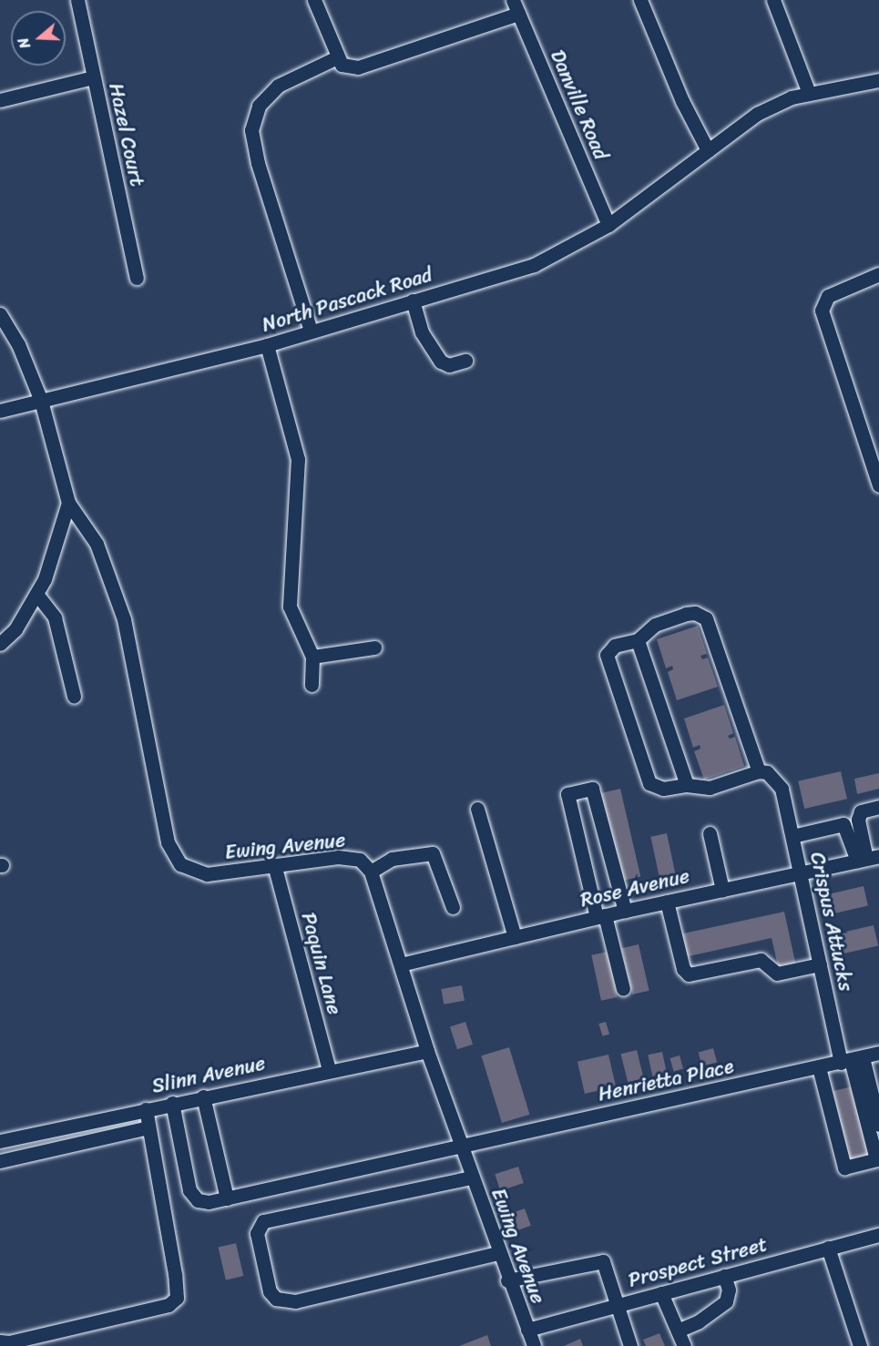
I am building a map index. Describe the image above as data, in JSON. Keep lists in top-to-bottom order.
{
  "streets": {
    "street": [
      "Danville Road",
      "Hazel Court",
      "North Pascack Road",
      "Ewing Avenue",
      "Rose Avenue",
      "Crispus Attucks",
      "Paquin Lane",
      "Slinn Avenue",
      "Henrietta Place",
      "Prospect Street"
    ]
  },
  "crossings": [
    ["Danville Road", "North Pascack Road"],
    ["Ewing Avenue", "Rose Avenue"],
    ["Ewing Avenue", "Paquin Lane"],
    ["Ewing Avenue", "Slinn Avenue"],
    ["Ewing Avenue", "Henrietta Place"],
    ["Ewing Avenue", "Prospect Street"],
    ["Rose Avenue", "Crispus Attucks"],
    ["Crispus Attucks", "Henrietta Place"],
    ["Paquin Lane", "Slinn Avenue"],
    ["Slinn Avenue", "Henrietta Place"]
  ],
  "north": "left"
}
